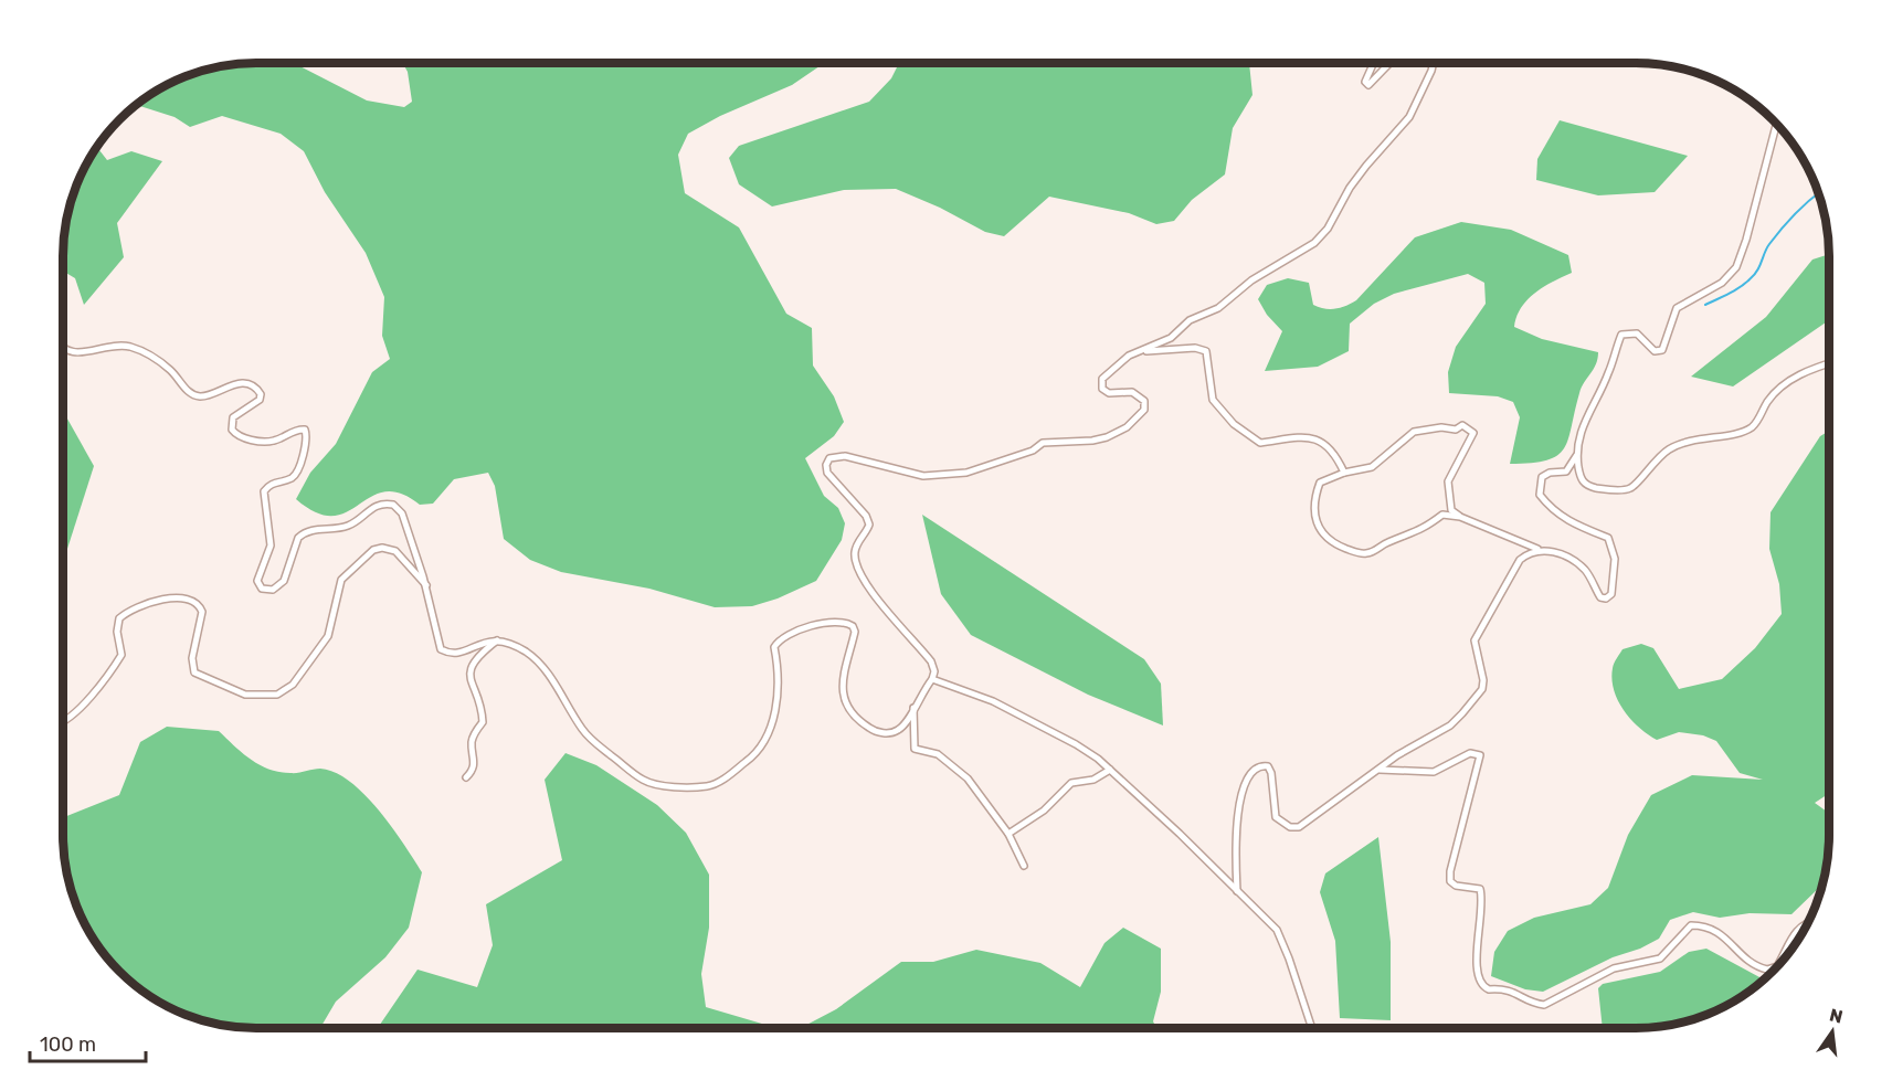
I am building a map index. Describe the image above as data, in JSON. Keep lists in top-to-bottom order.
{
  "scale_bar": "100 m",
  "north": "top"
}
